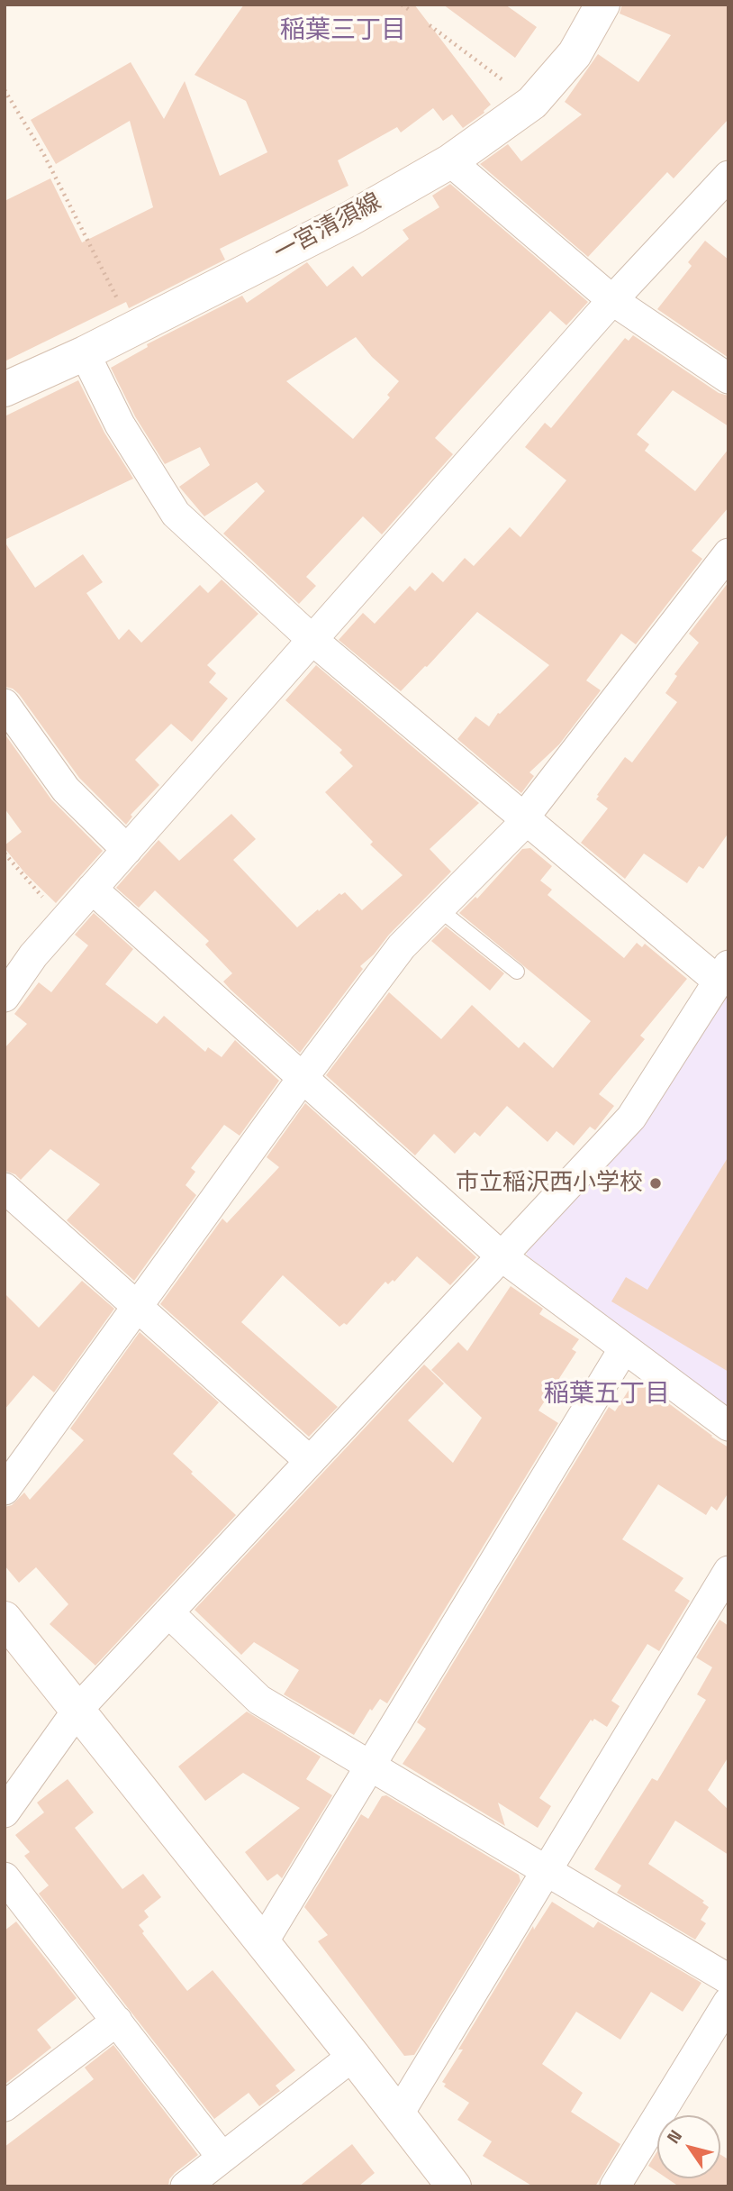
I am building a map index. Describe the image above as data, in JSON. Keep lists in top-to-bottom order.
{
  "streets": {
    "main road": ["一宮清須線"]
  },
  "districts": ["稲葉三丁目", "稲葉五丁目"],
  "places": ["市立稲沢西小学校"],
  "north": "top left"
}
